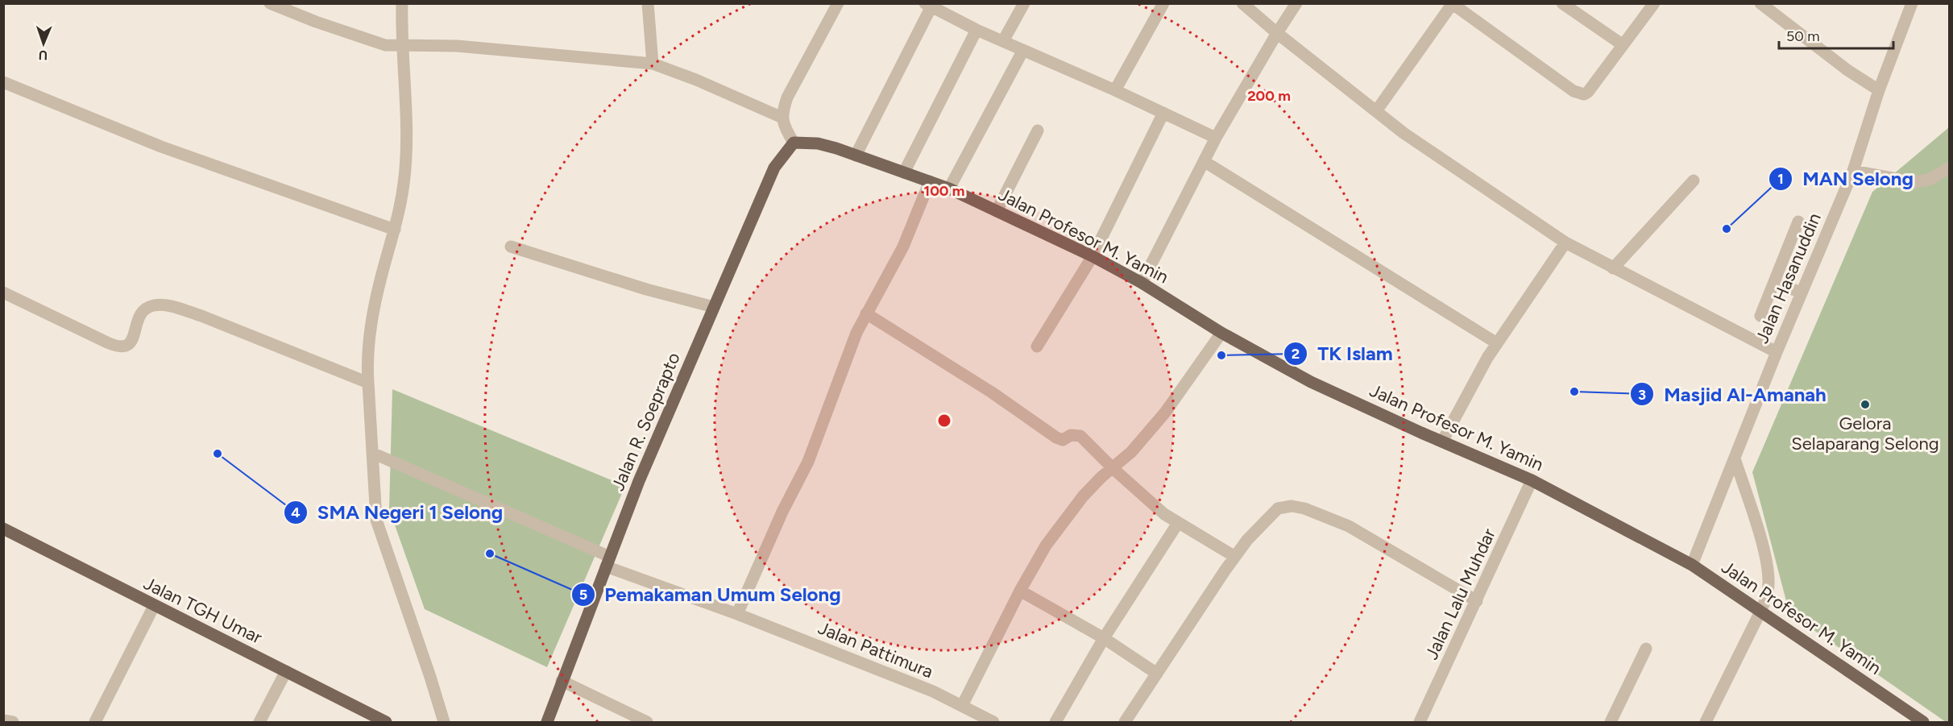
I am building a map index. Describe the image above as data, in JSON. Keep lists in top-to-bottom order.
{
  "streets": {
    "main road": ["Jalan Profesor M. Yamin", "Jalan R. Soeprapto", "Jalan TGH Umar"],
    "street": ["Jalan Hasanuddin", "Jalan Lalu Muhdar", "Jalan Pattimura"]
  },
  "crossings": [
    ["Jalan Profesor M. Yamin", "Jalan Hasanuddin"],
    ["Jalan Profesor M. Yamin", "Jalan R. Soeprapto"],
    ["Jalan Profesor M. Yamin", "Jalan Lalu Muhdar"],
    ["Jalan R. Soeprapto", "Jalan Pattimura"]
  ],
  "places": [
    "MAN Selong",
    "TK Islam",
    "Masjid Al-Amanah",
    "Gelora Selaparang Selong",
    "SMA Negeri 1 Selong",
    "Pemakaman Umum Selong"
  ],
  "scale_bar": "50 m",
  "north": "bottom",
  "rings": ["200 m", "100 m"]
}
